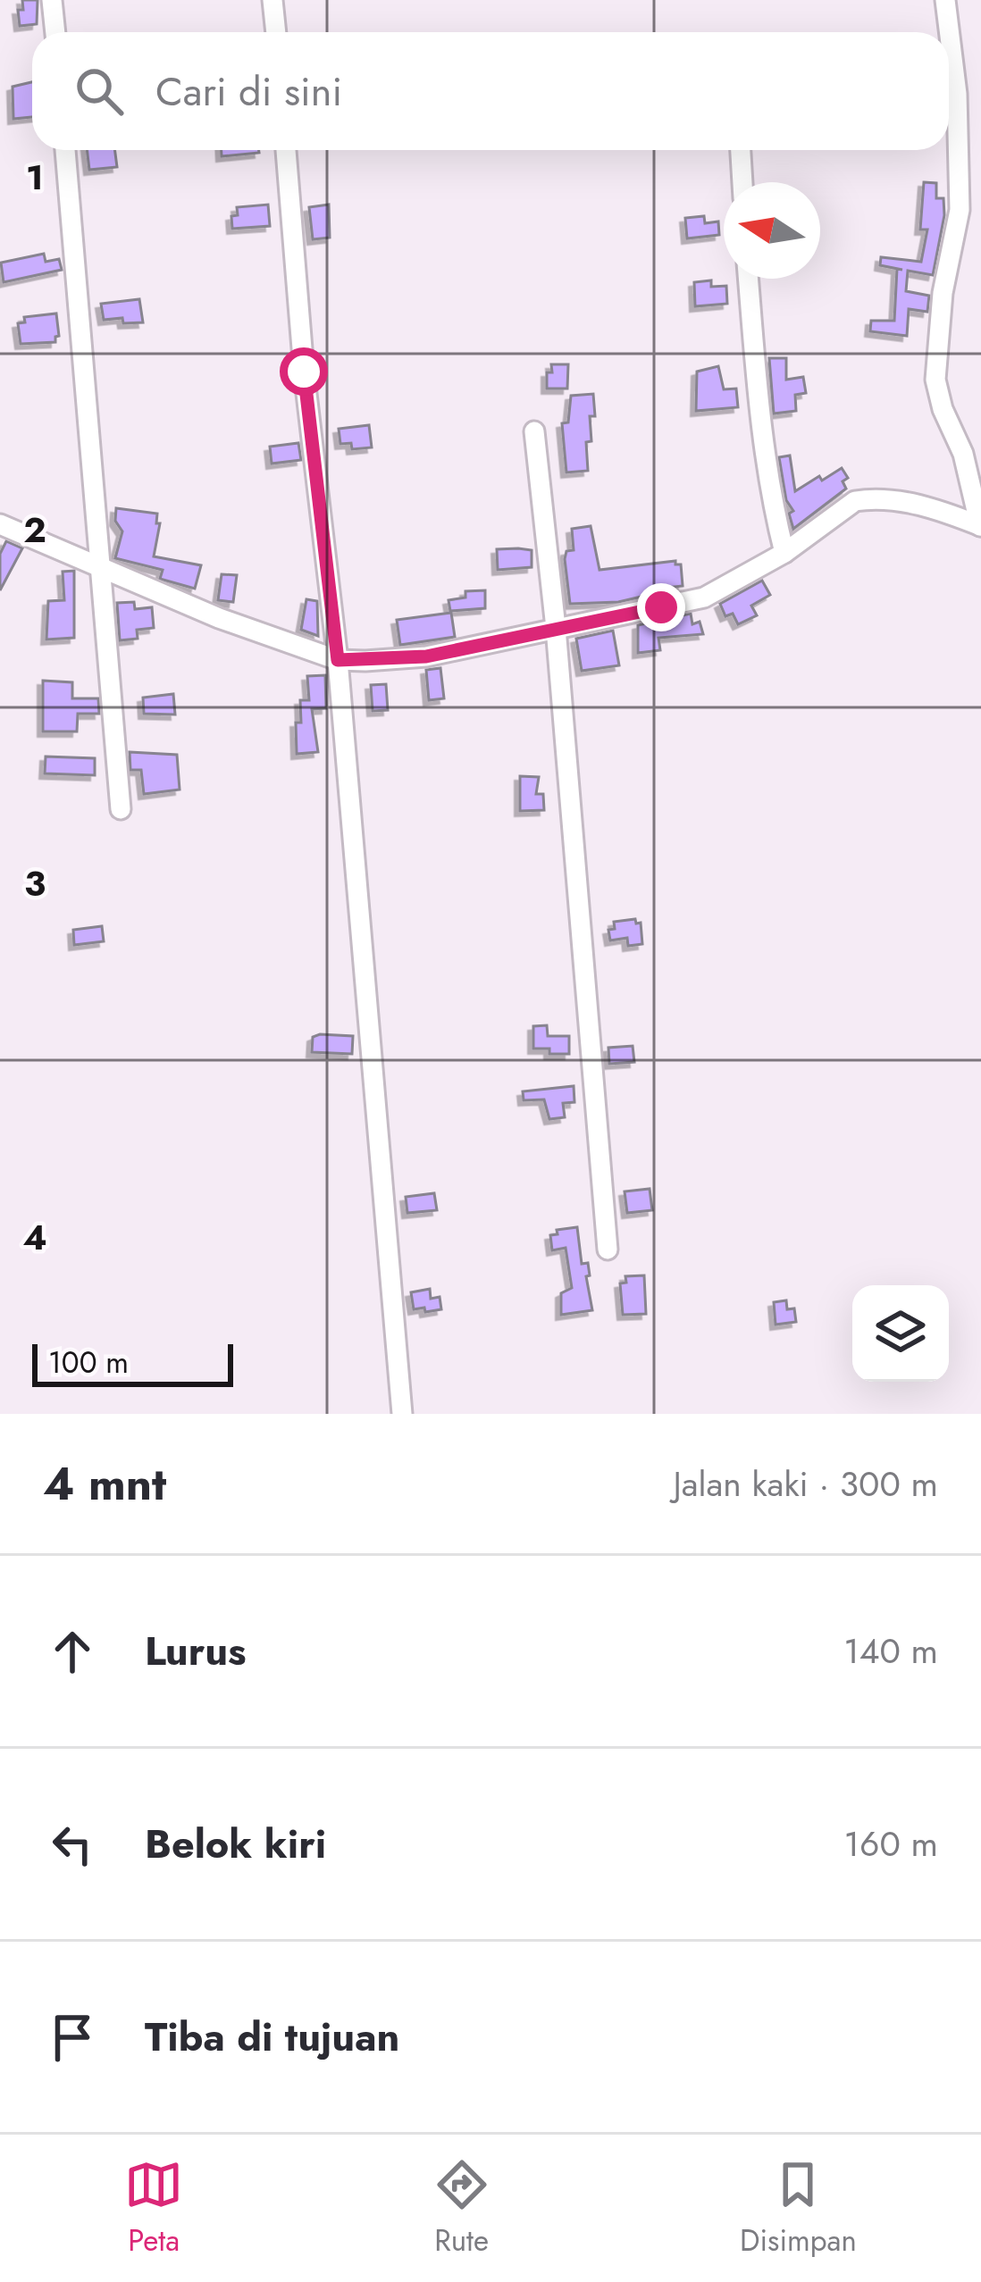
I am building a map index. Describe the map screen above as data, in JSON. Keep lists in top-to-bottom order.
{
  "scale_bar": "100 m",
  "north": "left",
  "page": {
    "search": "Cari di sini",
    "scale": "100 m",
    "heading": ["4 mnt", "Jalan kaki · 300 m"],
    "list": [
      ["Lurus", "140 m"],
      ["Belok kiri", "160 m"],
      "Tiba di tujuan"
    ],
    "nav": ["Peta", "Rute", "Disimpan"]
  },
  "grid": {
    "rows": [
      "1",
      "2",
      "3",
      "4"
    ]
  }
}
